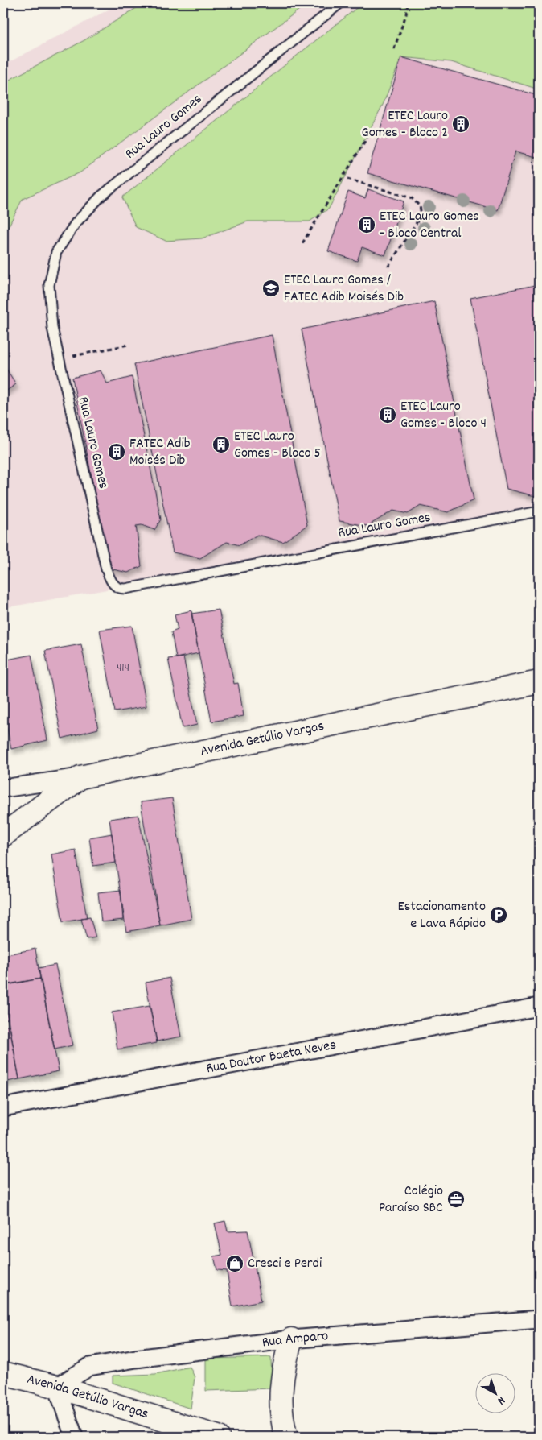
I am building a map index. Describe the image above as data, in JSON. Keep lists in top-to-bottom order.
{
  "streets": {
    "street": ["Avenida Getúlio Vargas", "Rua Doutor Baeta Neves", "Rua Amparo"],
    "lane": ["Rua Lauro Gomes"]
  },
  "crossings": [
    ["Avenida Getúlio Vargas", "Rua Amparo"]
  ],
  "places": {
    "building": [
      "ETEC Lauro Gomes - Bloco 2",
      "ETEC Lauro Gomes - Bloco Central",
      "ETEC Lauro Gomes - Bloco 4",
      "ETEC Lauro Gomes - Bloco 5",
      "FATEC Adib Moisés Dib"
    ],
    "school or university": ["ETEC Lauro Gomes / FATEC Adib Moisés Dib"],
    "parking": ["Estacionamento e Lava Rápido"],
    "office": ["Colégio Paraíso SBC"],
    "shop": ["Cresci e Perdi"]
  },
  "house_numbers": ["414"],
  "north": "bottom right"
}
